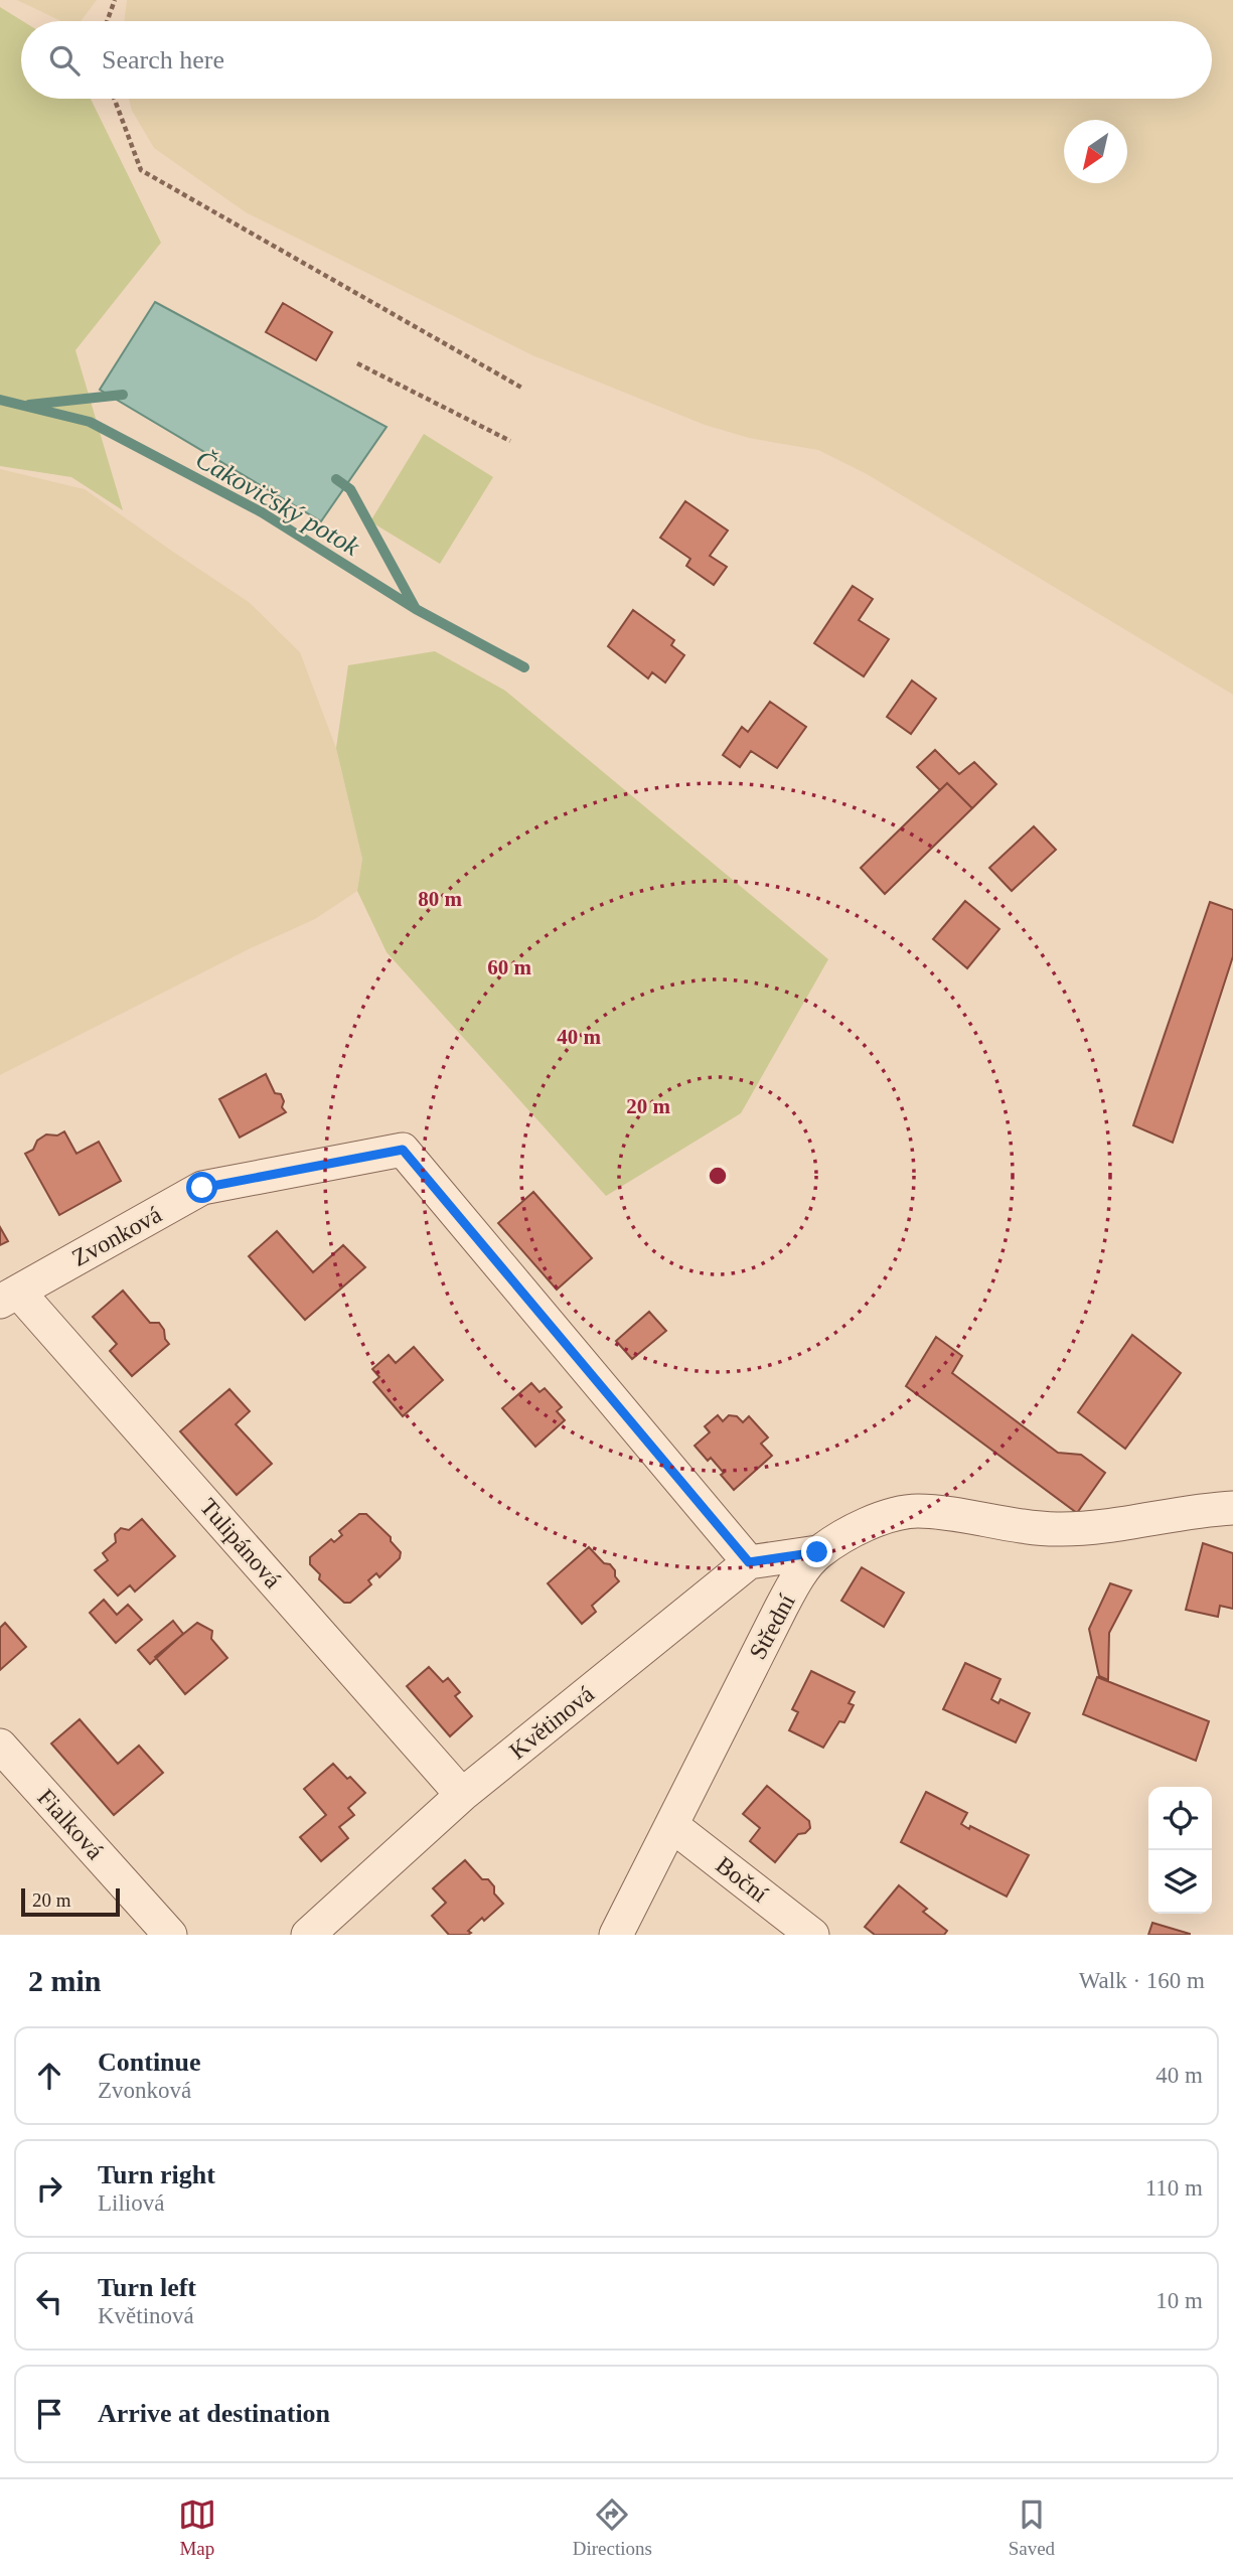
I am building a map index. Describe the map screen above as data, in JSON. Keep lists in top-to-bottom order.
{
  "streets": {
    "street": [
      "Zvonková",
      "Tulipánová",
      "Střední",
      "Květinová",
      "Fialková",
      "Boční"
    ]
  },
  "crossings": [
    ["Zvonková", "Tulipánová"],
    ["Zvonková", "Květinová"],
    ["Tulipánová", "Květinová"],
    ["Střední", "Boční"]
  ],
  "water": ["Čakovičský potok"],
  "scale_bar": "20 m",
  "north": "bottom left",
  "page": {
    "search": "Search here",
    "scale": "20 m",
    "heading": ["2 min", "Walk · 160 m"],
    "list": [
      ["Continue", "Zvonková", "40 m"],
      ["Turn right", "Liliová", "110 m"],
      ["Turn left", "Květinová", "10 m"],
      "Arrive at destination"
    ],
    "nav": ["Map", "Directions", "Saved"]
  },
  "rings": [
    "80 m",
    "60 m",
    "40 m",
    "20 m"
  ]
}
